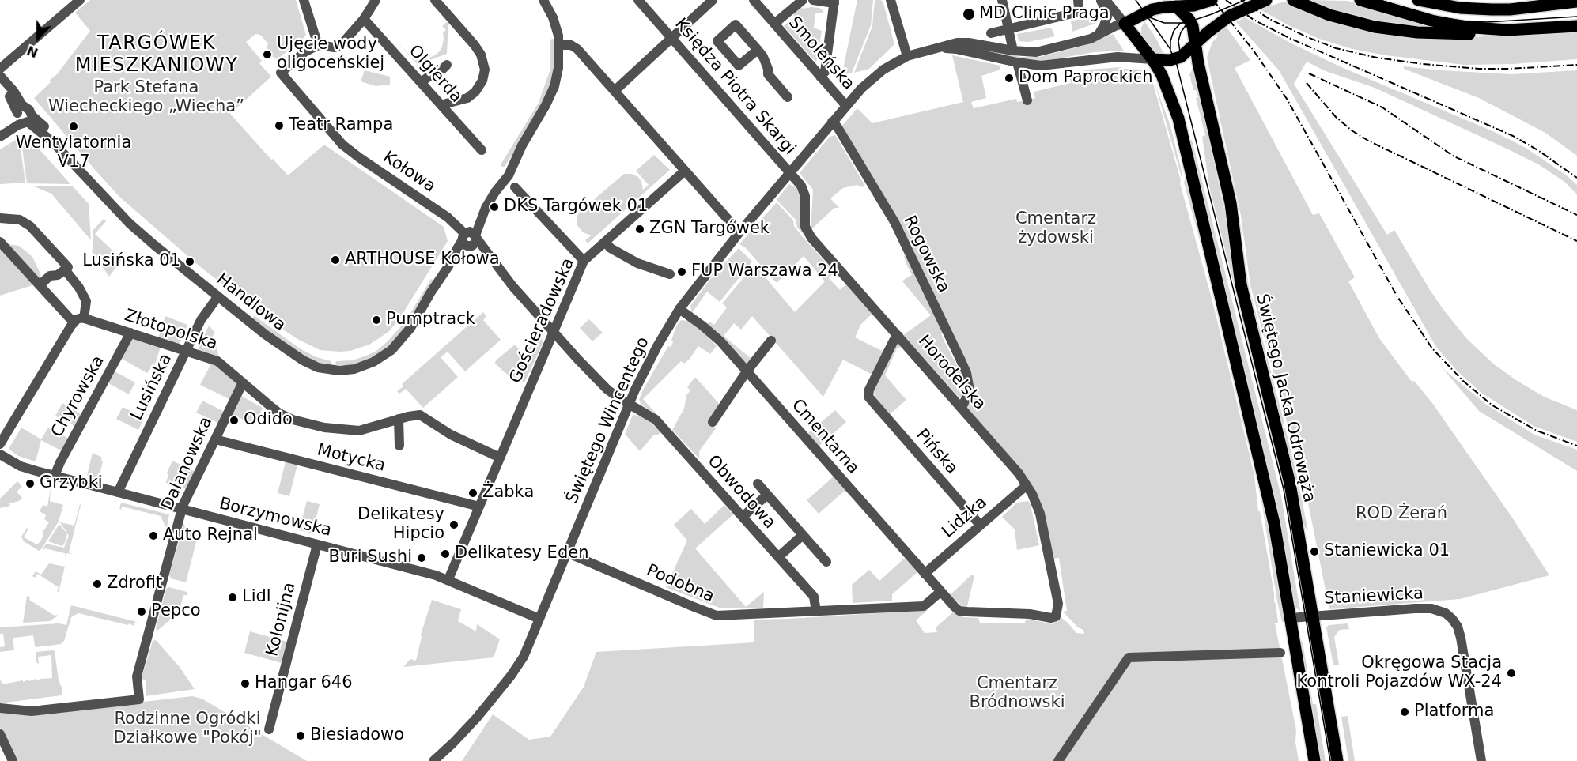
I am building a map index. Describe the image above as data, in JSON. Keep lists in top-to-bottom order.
{
  "streets": {
    "main road": ["Świętego Jacka Odrowąża"],
    "street": [
      "Smoleńska",
      "Olgierda",
      "Księdza Piotra Skargi",
      "Kołowa",
      "Rogowska",
      "Handlowa",
      "Gościeradowska",
      "Złotopolska",
      "Horodelska",
      "Lusińska",
      "Chyrowska",
      "Świętego Wincentego",
      "Cmentarna",
      "Pińska",
      "Motycka",
      "Dalanowska",
      "Obwodowa",
      "Borzymowska",
      "Lidzka",
      "Podobna",
      "Staniewicka",
      "Kolonijna"
    ]
  },
  "crossings": [
    ["Smoleńska", "Świętego Wincentego"],
    ["Księdza Piotra Skargi", "Horodelska"],
    ["Księdza Piotra Skargi", "Świętego Wincentego"],
    ["Kołowa", "Handlowa"],
    ["Kołowa", "Gościeradowska"],
    ["Kołowa", "Świętego Wincentego"],
    ["Kołowa", "Obwodowa"],
    ["Rogowska", "Horodelska"],
    ["Rogowska", "Świętego Wincentego"],
    ["Handlowa", "Lusińska"],
    ["Gościeradowska", "Złotopolska"],
    ["Gościeradowska", "Motycka"],
    ["Gościeradowska", "Borzymowska"],
    ["Złotopolska", "Lusińska"],
    ["Złotopolska", "Chyrowska"],
    ["Złotopolska", "Dalanowska"],
    ["Horodelska", "Świętego Wincentego"],
    ["Horodelska", "Cmentarna"],
    ["Horodelska", "Pińska"],
    ["Horodelska", "Lidzka"],
    ["Lusińska", "Borzymowska"],
    ["Chyrowska", "Borzymowska"],
    ["Świętego Jacka Odrowąża", "Świętego Wincentego"],
    ["Świętego Jacka Odrowąża", "Staniewicka"],
    ["Świętego Wincentego", "Cmentarna"],
    ["Świętego Wincentego", "Obwodowa"],
    ["Świętego Wincentego", "Borzymowska"],
    ["Świętego Wincentego", "Podobna"],
    ["Cmentarna", "Lidzka"],
    ["Cmentarna", "Podobna"],
    ["Pińska", "Lidzka"],
    ["Motycka", "Dalanowska"],
    ["Dalanowska", "Borzymowska"],
    ["Obwodowa", "Podobna"],
    ["Borzymowska", "Kolonijna"]
  ],
  "districts": ["TARGÓWEK MIESZKANIOWY"],
  "parks": [
    "Park Stefana Wiecheckiego „Wiecha”",
    "Cmentarz żydowski",
    "ROD Żerań",
    "Cmentarz Bródnowski",
    "Rodzinne Ogródki Działkowe \"Pokój\""
  ],
  "places": [
    "MD Clinic Praga",
    "Ujęcie wody oligoceńskiej",
    "Dom Paprockich",
    "Teatr Rampa",
    "Wentylatornia V17",
    "DKS Targówek 01",
    "ZGN Targówek",
    "ARTHOUSE Kołowa",
    "Lusińska 01",
    "FUP Warszawa 24",
    "Pumptrack",
    "Odido",
    "Grzybki",
    "Żabka",
    "Delikatesy Hipcio",
    "Auto Rejnal",
    "Staniewicka 01",
    "Delikatesy Eden",
    "Buri Sushi",
    "Zdrofit",
    "Lidl",
    "Pepco",
    "Okręgowa Stacja Kontroli Pojazdów WX-24",
    "Hangar 646",
    "Platforma",
    "Biesiadowo"
  ],
  "north": "bottom"
}
